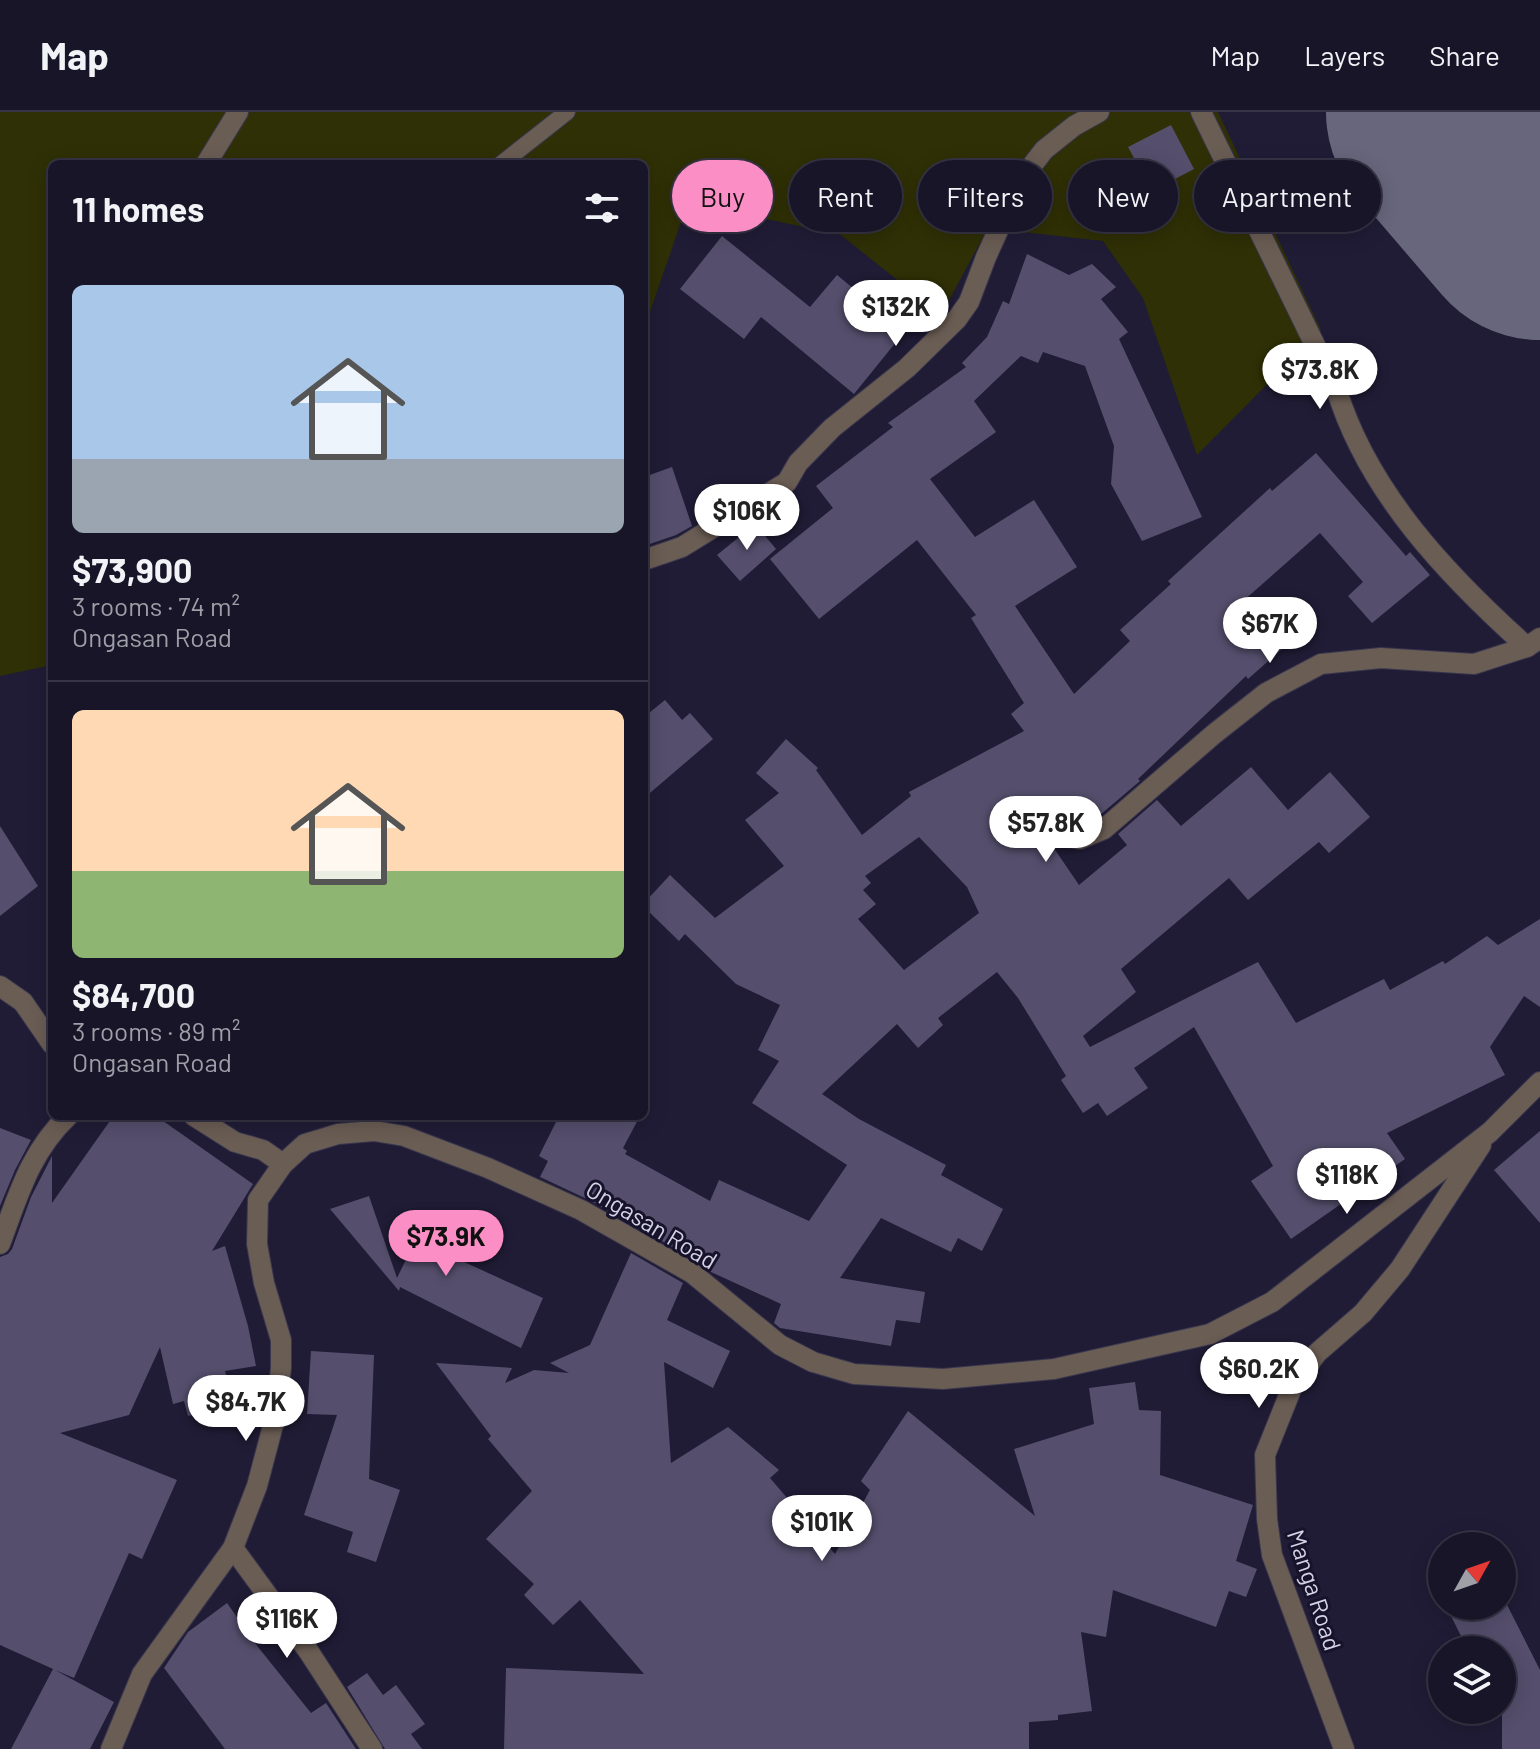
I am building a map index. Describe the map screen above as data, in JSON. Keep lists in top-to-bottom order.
{
  "streets": {
    "street": ["Ongasan Road", "Manga Road"]
  },
  "crossings": [
    ["Ongasan Road", "Manga Road"]
  ],
  "north": "top right",
  "page": {
    "header": "Map",
    "nav": ["Map", "Layers", "Share"],
    "chip": [
      "Buy",
      "Rent",
      "Filters",
      "New",
      "Apartment"
    ],
    "heading": "11 homes",
    "list": [
      {
        "name": "$73,900",
        "note": "3 rooms · 74 m² · Ongasan Road"
      },
      {
        "name": "$84,700",
        "note": "3 rooms · 89 m² · Ongasan Road"
      }
    ],
    "price": [
      "$132K",
      "$73.8K",
      "$106K",
      "$67K",
      "$57.8K",
      "$118K",
      "$73.9K",
      "$60.2K",
      "$84.7K",
      "$101K",
      "$116K"
    ]
  }
}
